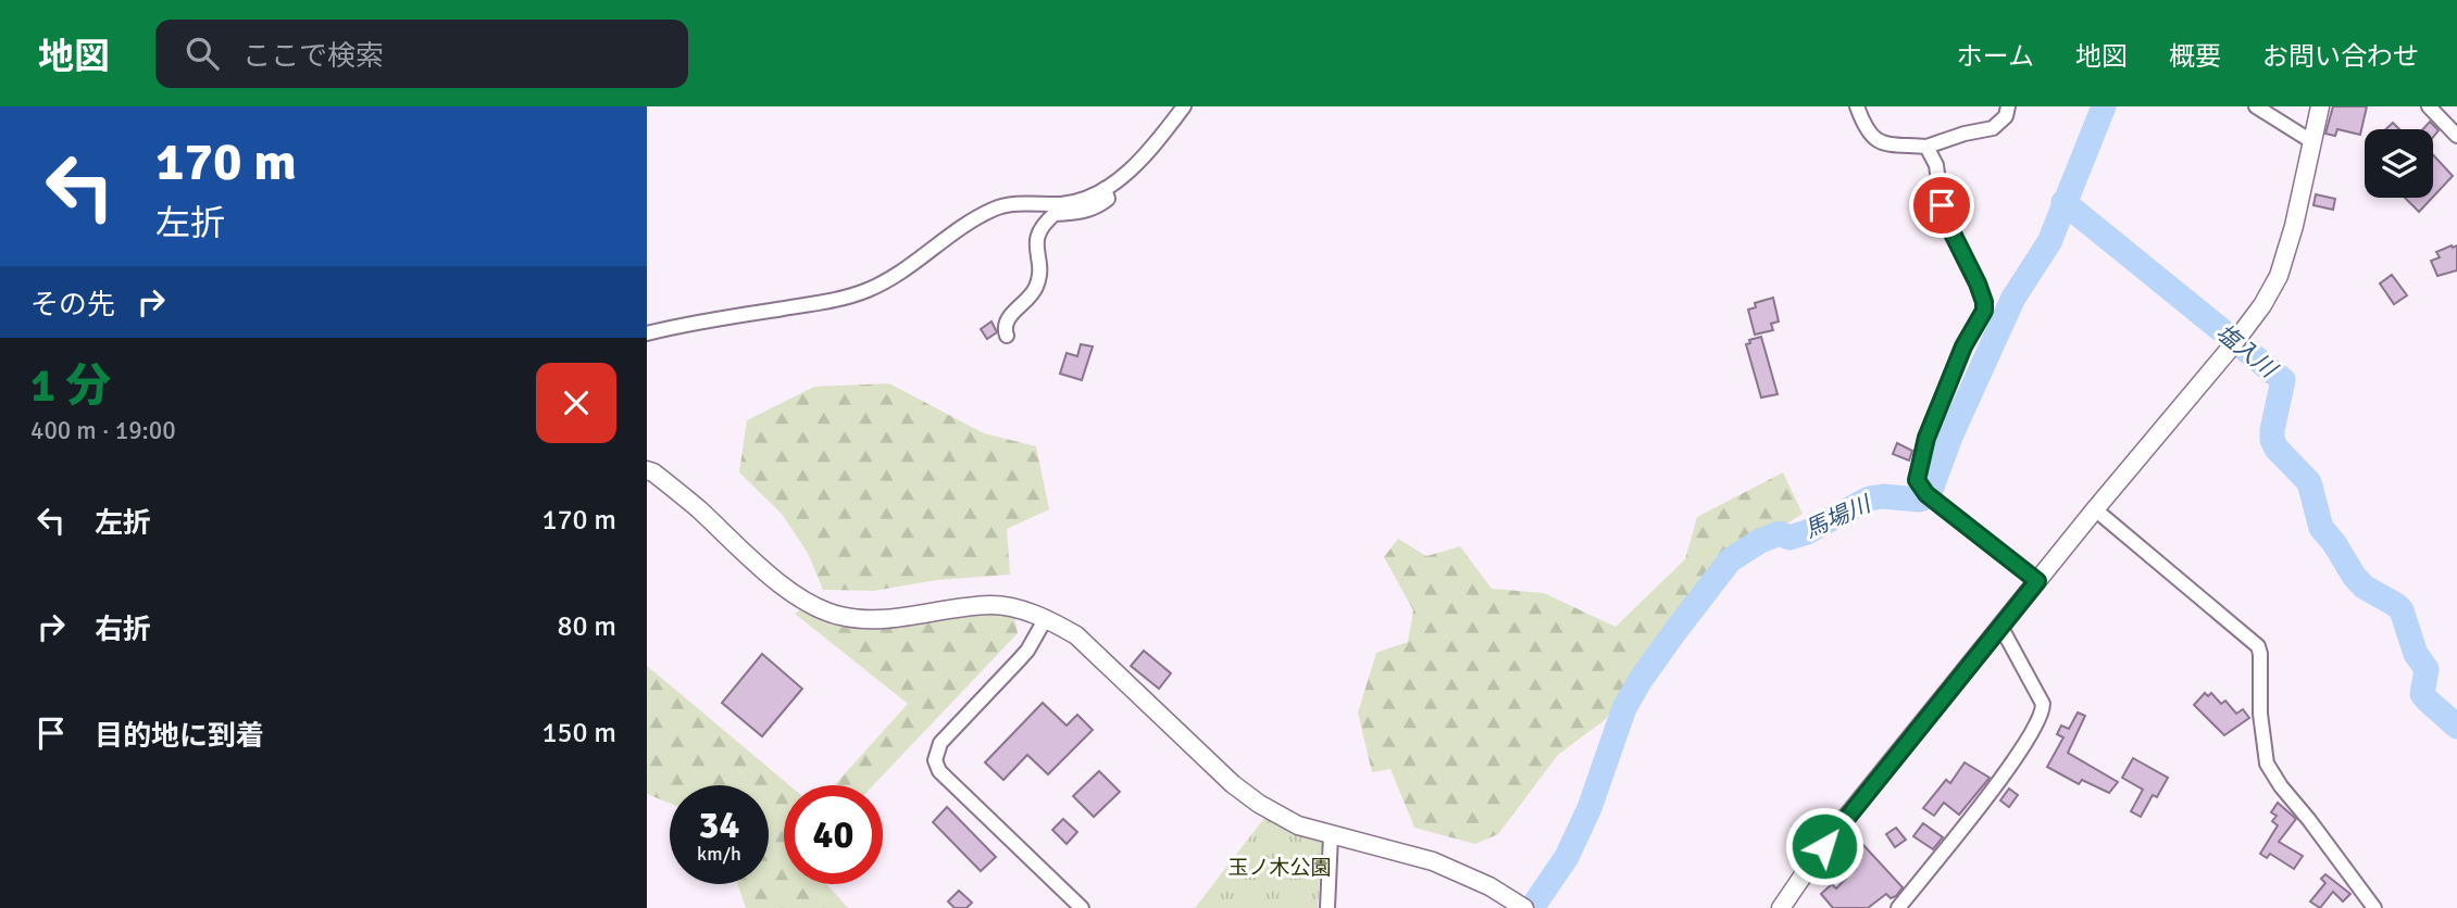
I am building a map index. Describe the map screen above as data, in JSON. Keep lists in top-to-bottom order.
{
  "water": ["塩入川", "馬場川"],
  "parks": ["玉ノ木公園"],
  "page": {
    "header": "地図",
    "search": "ここで検索",
    "nav": [
      "ホーム",
      "地図",
      "概要",
      "お問い合わせ"
    ],
    "turn": ["170 m", "左折"],
    "then": "その先",
    "heading": ["1 分", "400 m · 19:00"],
    "list": [
      {
        "name": "左折",
        "value": "170 m"
      },
      {
        "name": "右折",
        "value": "80 m"
      },
      {
        "name": "目的地に到着",
        "value": "150 m"
      }
    ],
    "speed": "34 km/h",
    "limit": "40"
  }
}
